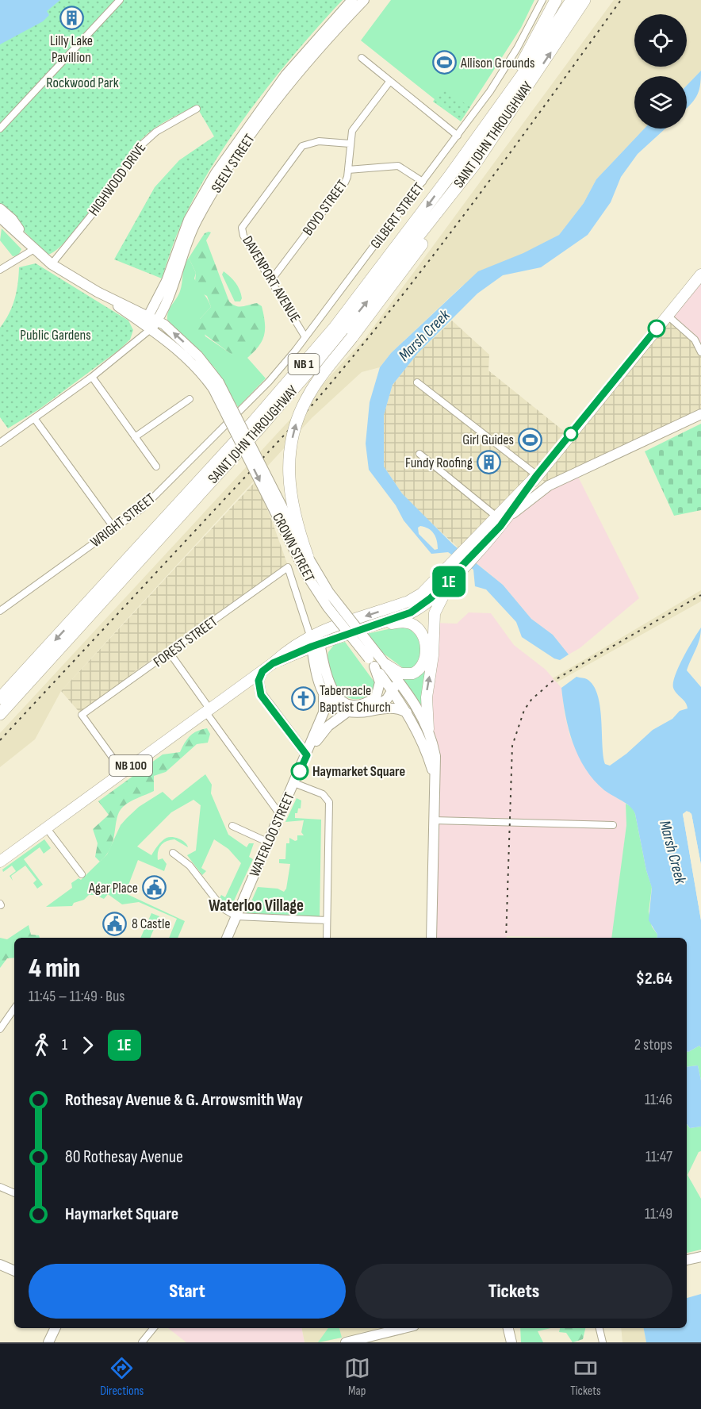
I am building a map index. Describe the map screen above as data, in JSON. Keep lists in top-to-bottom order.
{
  "streets": {
    "highway": ["SAINT JOHN THROUGHWAY", "NB 1"],
    "main road": [
      "SEELY STREET",
      "CROWN STREET",
      "NB 100",
      "WATERLOO STREET"
    ],
    "street": [
      "HIGHWOOD DRIVE",
      "BOYD STREET",
      "GILBERT STREET",
      "DAVENPORT AVENUE",
      "WRIGHT STREET",
      "FOREST STREET"
    ]
  },
  "crossings": [
    ["SEELY STREET", "CROWN STREET"],
    ["HIGHWOOD DRIVE", "CROWN STREET"],
    ["BOYD STREET", "DAVENPORT AVENUE"],
    ["GILBERT STREET", "DAVENPORT AVENUE"],
    ["GILBERT STREET", "WRIGHT STREET"],
    ["FOREST STREET", "NB 100"]
  ],
  "districts": ["Waterloo Village"],
  "water": ["Marsh Creek"],
  "parks": ["Rockwood Park", "Public Gardens"],
  "places": {
    "building": ["Lilly Lake Pavillion", "Fundy Roofing"],
    "sports": ["Allison Grounds", "Girl Guides"],
    "church": ["Tabernacle Baptist Church"],
    "other": ["Haymarket Square"],
    "public building": ["Agar Place", "8 Castle"]
  },
  "lines": ["bus line 1E"],
  "page": {
    "on_map": "1E",
    "heading": ["4 min", "11:45 – 11:49 · Bus", "$2.64"],
    "legs": ["1", "1E", "2 stops"],
    "list": [
      {
        "name": "Rothesay Avenue & G. Arrowsmith Way",
        "value": "11:46"
      },
      {
        "name": "80 Rothesay Avenue",
        "value": "11:47"
      },
      {
        "name": "Haymarket Square",
        "value": "11:49"
      }
    ],
    "buttons": ["Start", "Tickets"],
    "tabs": ["Directions", "Map", "Tickets"]
  }
}
